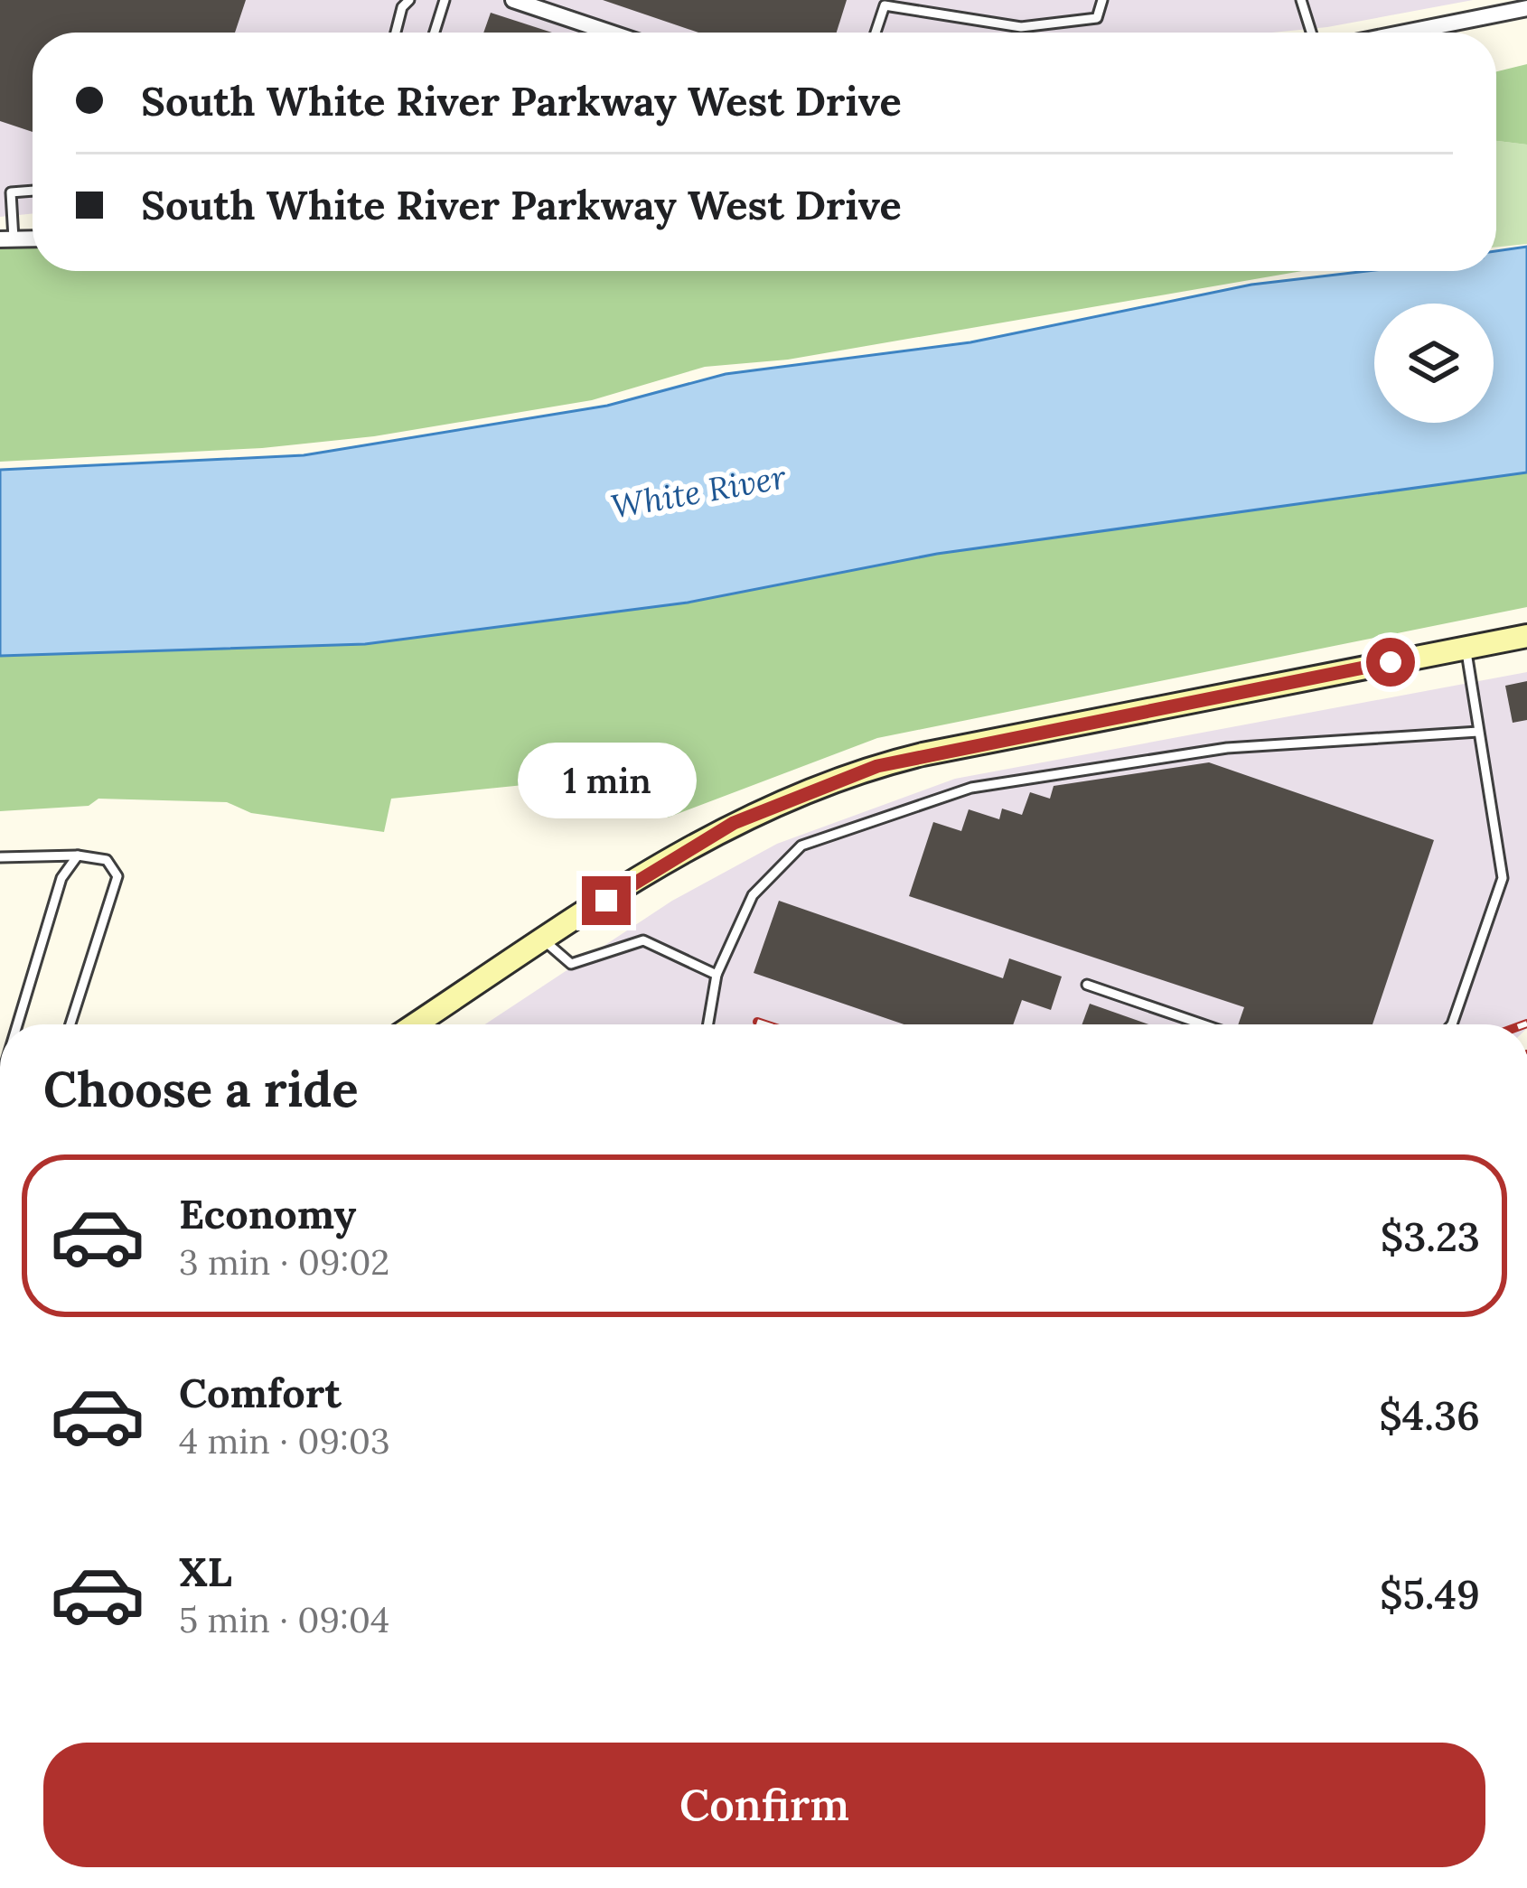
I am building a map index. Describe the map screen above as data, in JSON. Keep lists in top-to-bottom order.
{
  "water": ["White River"],
  "page": {
    "banner": ["South White River Parkway West Drive", "South White River Parkway West Drive"],
    "bubble": "1 min",
    "heading": "Choose a ride",
    "list": [
      {
        "name": "Economy",
        "note": "3 min · 09:02",
        "value": "$3.23"
      },
      {
        "name": "Comfort",
        "note": "4 min · 09:03",
        "value": "$4.36"
      },
      {
        "name": "XL",
        "note": "5 min · 09:04",
        "value": "$5.49"
      }
    ],
    "buttons": "Confirm"
  }
}
